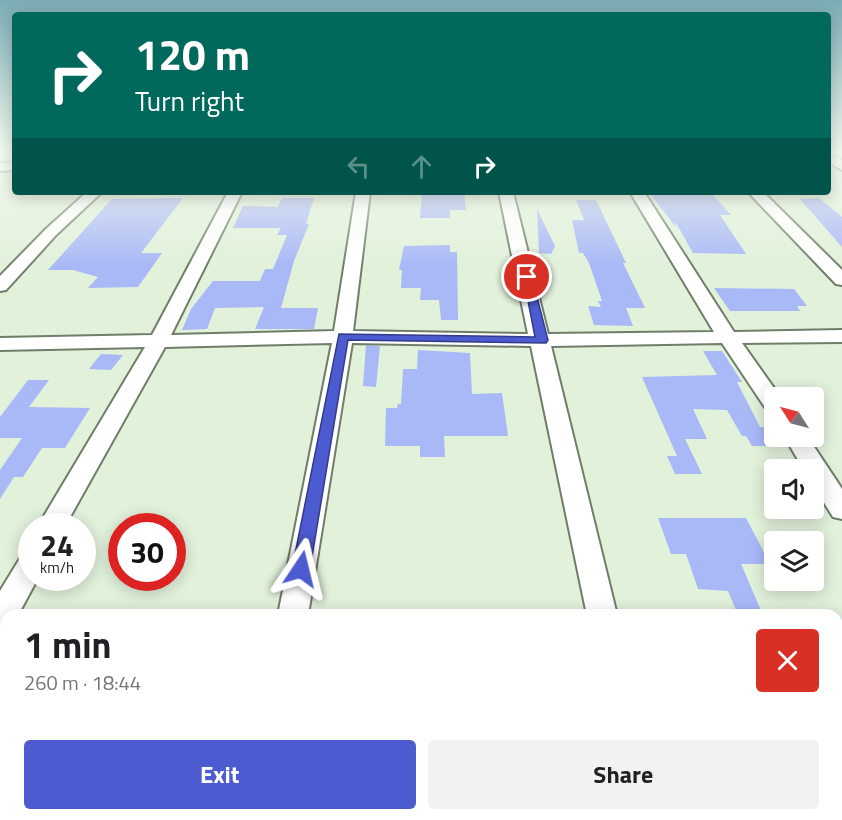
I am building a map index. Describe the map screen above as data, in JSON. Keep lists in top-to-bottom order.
{
  "north": "top left",
  "page": {
    "turn": ["120 m", "Turn right"],
    "speed": "24 km/h",
    "limit": "30",
    "heading": ["1 min", "260 m · 18:44"],
    "buttons": ["Exit", "Share"]
  }
}
